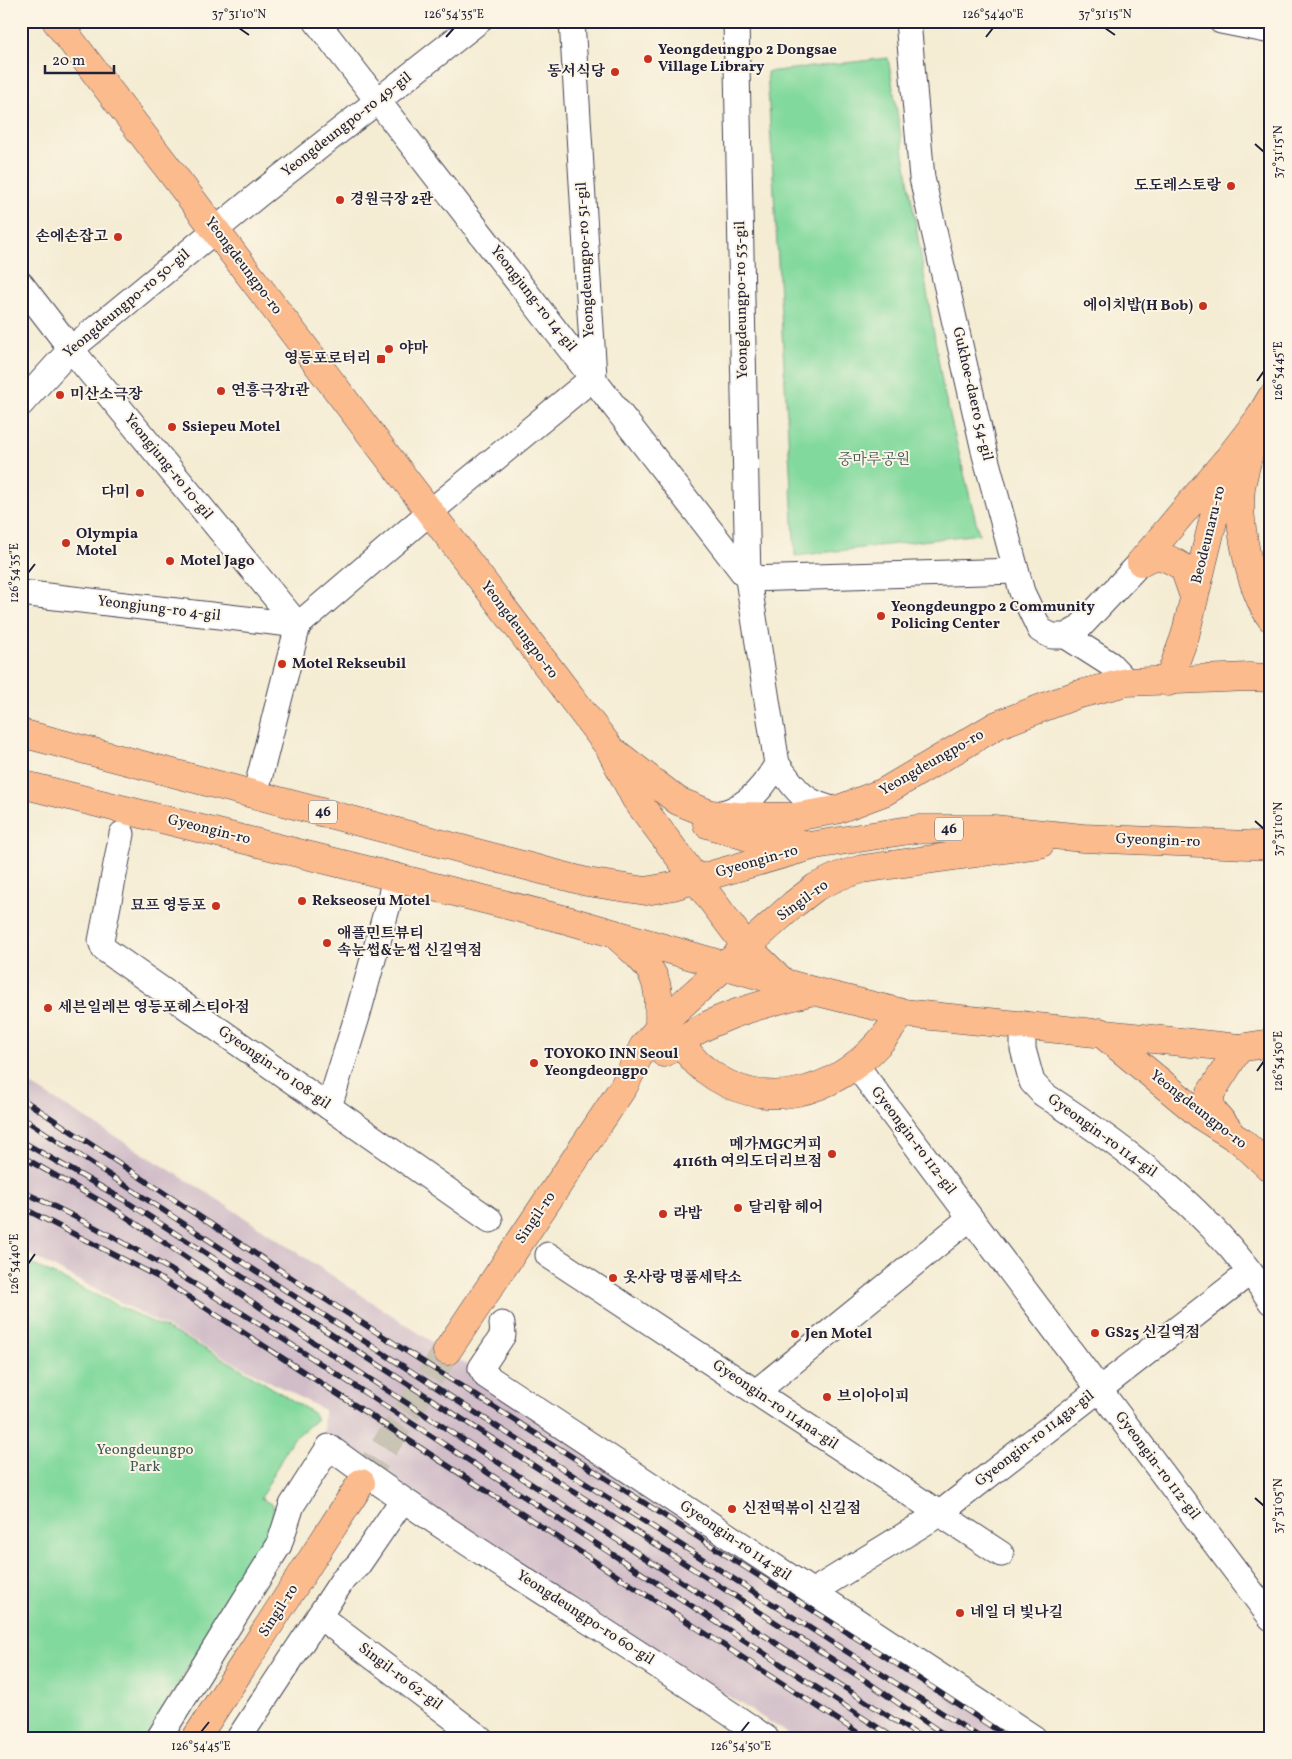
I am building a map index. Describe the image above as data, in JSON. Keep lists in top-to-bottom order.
{
  "streets": {
    "main road": [
      "Yeongdeungpo-ro",
      "Beodeunaru-ro",
      "46",
      "Gyeongin-ro",
      "Singil-ro"
    ],
    "street": [
      "Yeongdeungpo-ro 49-gil",
      "Yeongdeungpo-ro 51-gil",
      "Yeongjung-ro 14-gil",
      "Yeongdeungpo-ro 53-gil",
      "Yeongdeungpo-ro 50-gil",
      "Gukhoe-daero 54-gil",
      "Yeongjung-ro 10-gil",
      "Yeongjung-ro 4-gil",
      "Gyeongin-ro 108-gil",
      "Gyeongin-ro 114-gil",
      "Gyeongin-ro 112-gil",
      "Gyeongin-ro 114na-gil",
      "Gyeongin-ro 114ga-gil",
      "Yeongdeungpo-ro 60-gil",
      "Singil-ro 62-gil"
    ]
  },
  "crossings": [
    ["Yeongdeungpo-ro 49-gil", "Yeongdeungpo-ro"],
    ["Yeongdeungpo-ro 49-gil", "Yeongjung-ro 14-gil"],
    ["Yeongdeungpo-ro 49-gil", "Yeongdeungpo-ro 50-gil"],
    ["Yeongdeungpo-ro 51-gil", "Yeongjung-ro 14-gil"],
    ["Yeongdeungpo-ro", "Yeongdeungpo-ro 50-gil"],
    ["Yeongdeungpo-ro", "Beodeunaru-ro"],
    ["Yeongdeungpo-ro", "Gyeongin-ro"],
    ["Yeongdeungpo-ro", "Singil-ro"],
    ["Yeongjung-ro 14-gil", "Yeongdeungpo-ro 53-gil"],
    ["Yeongdeungpo-ro 50-gil", "Yeongjung-ro 10-gil"],
    ["Yeongjung-ro 10-gil", "Yeongjung-ro 4-gil"],
    ["Gyeongin-ro", "Singil-ro"],
    ["Gyeongin-ro", "Gyeongin-ro 114-gil"],
    ["Gyeongin-ro 114-gil", "Gyeongin-ro 114ga-gil"],
    ["Gyeongin-ro 112-gil", "Gyeongin-ro 114ga-gil"],
    ["Gyeongin-ro 114na-gil", "Gyeongin-ro 114ga-gil"]
  ],
  "parks": ["중마루공원", "Yeongdeungpo Park"],
  "places": {
    "other": [
      "Yeongdeungpo 2 Dongsae Village Library",
      "동서식당",
      "도도레스토랑",
      "경원극장 2관",
      "손에손잡고",
      "에이치밥(H Bob)",
      "야마",
      "연흥극장1관",
      "미산소극장",
      "Ssiepeu Motel",
      "다미",
      "Olympia Motel",
      "Motel Jago",
      "Yeongdeungpo 2 Community Policing Center",
      "Motel Rekseubil",
      "Rekseoseu Motel",
      "묘프 영등포",
      "애플민트뷰티 속눈썹&눈썹 신길역점",
      "세븐일레븐 영등포헤스티아점",
      "TOYOKO INN Seoul Yeongdeongpo",
      "메가MGC커피 4116th 여의도더리브점",
      "달리함 헤어",
      "라밥",
      "옷사랑 명품세탁소",
      "GS25 신길역점",
      "Jen Motel",
      "브이아이피",
      "신전떡볶이 신길점",
      "네일 더 빛나길"
    ],
    "transit": ["영등포로터리"]
  },
  "scale_bar": "20 m",
  "coordinates": [
    "37°31'10\"N",
    "126°54'35\"E",
    "126°54'40\"E",
    "37°31'15\"N",
    "126°54'45\"E",
    "126°54'50\"E",
    "37°31'05\"N"
  ]
}
